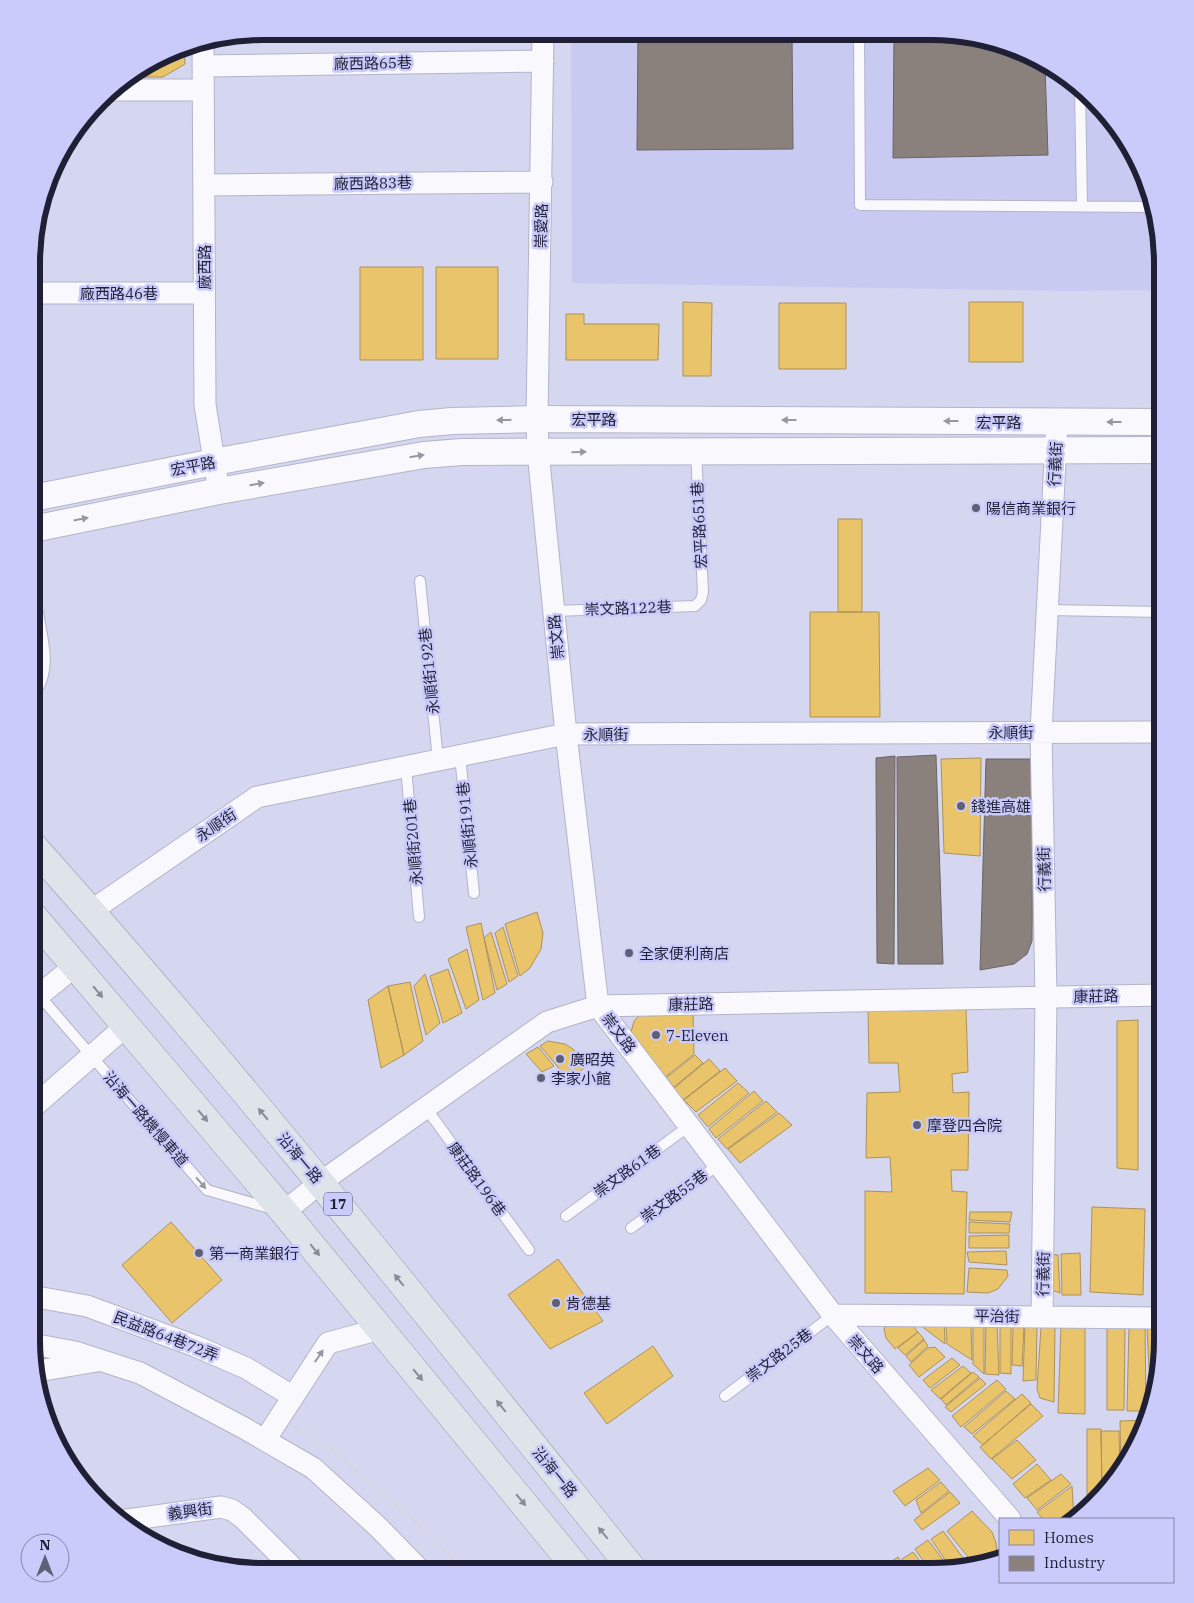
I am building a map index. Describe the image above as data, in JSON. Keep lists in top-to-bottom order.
{
  "streets": {
    "main road": ["沿海一路", "17"],
    "street": [
      "廠西路65巷",
      "廠西路83巷",
      "崇愛路",
      "廠西路",
      "廠西路46巷",
      "宏平路",
      "行義街",
      "崇文路",
      "永順街",
      "康莊路",
      "平治街",
      "民益路64巷72弄",
      "義興街"
    ],
    "lane": [
      "宏平路651巷",
      "崇文路122巷",
      "永順街192巷",
      "永順街191巷",
      "永順街201巷",
      "沿海一路機慢車道",
      "崇文路61巷",
      "康莊路196巷",
      "崇文路55巷",
      "崇文路25巷"
    ]
  },
  "crossings": [
    ["廠西路65巷", "崇愛路"],
    ["廠西路65巷", "廠西路"],
    ["廠西路83巷", "崇愛路"],
    ["廠西路83巷", "廠西路"],
    ["崇愛路", "宏平路"],
    ["崇愛路", "崇文路"],
    ["廠西路", "廠西路46巷"],
    ["廠西路", "宏平路"],
    ["宏平路", "行義街"],
    ["宏平路", "宏平路651巷"],
    ["宏平路", "崇文路"],
    ["行義街", "永順街"],
    ["行義街", "康莊路"],
    ["行義街", "平治街"],
    ["宏平路651巷", "崇文路122巷"],
    ["崇文路122巷", "崇文路"],
    ["崇文路", "永順街"],
    ["崇文路", "康莊路"],
    ["崇文路", "崇文路61巷"],
    ["崇文路", "崇文路55巷"],
    ["崇文路", "平治街"],
    ["崇文路", "崇文路25巷"],
    ["永順街192巷", "永順街"],
    ["永順街", "永順街191巷"],
    ["永順街", "永順街201巷"],
    ["永順街", "沿海一路"],
    ["康莊路", "沿海一路機慢車道"],
    ["康莊路", "沿海一路"],
    ["康莊路", "康莊路196巷"],
    ["平治街", "崇文路25巷"]
  ],
  "one_way": ["沿海一路機慢車道"],
  "places": [
    "陽信商業銀行",
    "錢進高雄",
    "全家便利商店",
    "7-Eleven",
    "廣昭英",
    "李家小館",
    "摩登四合院",
    "第一商業銀行",
    "肯德基"
  ],
  "legend": ["Homes", "Industry"],
  "north": "top"
}
